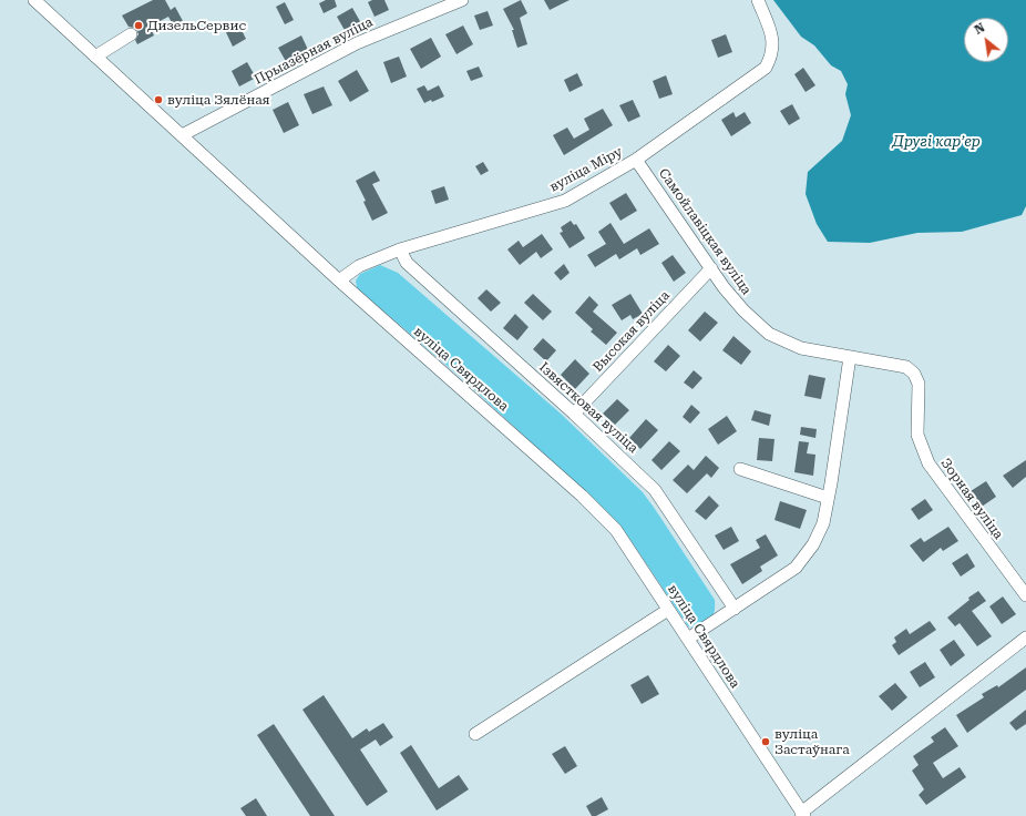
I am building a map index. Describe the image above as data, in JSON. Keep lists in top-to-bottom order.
{
  "streets": {
    "street": [
      "Прыазёрная вуліца",
      "вуліца Міру",
      "Самойлавіцкая вуліца",
      "Высокая вуліца",
      "вуліца Свярдлова",
      "Ізвястковая вуліца",
      "Зорная вуліца"
    ]
  },
  "crossings": [
    ["Прыазёрная вуліца", "вуліца Свярдлова"],
    ["вуліца Міру", "Самойлавіцкая вуліца"],
    ["вуліца Міру", "вуліца Свярдлова"],
    ["вуліца Міру", "Ізвястковая вуліца"],
    ["Самойлавіцкая вуліца", "Высокая вуліца"],
    ["Самойлавіцкая вуліца", "Зорная вуліца"],
    ["Высокая вуліца", "Ізвястковая вуліца"]
  ],
  "water": ["Другі карʼер"],
  "places": ["ДизельСервис", "вуліца Зялёная", "вуліца Застаўнага"],
  "north": "top left"
}
